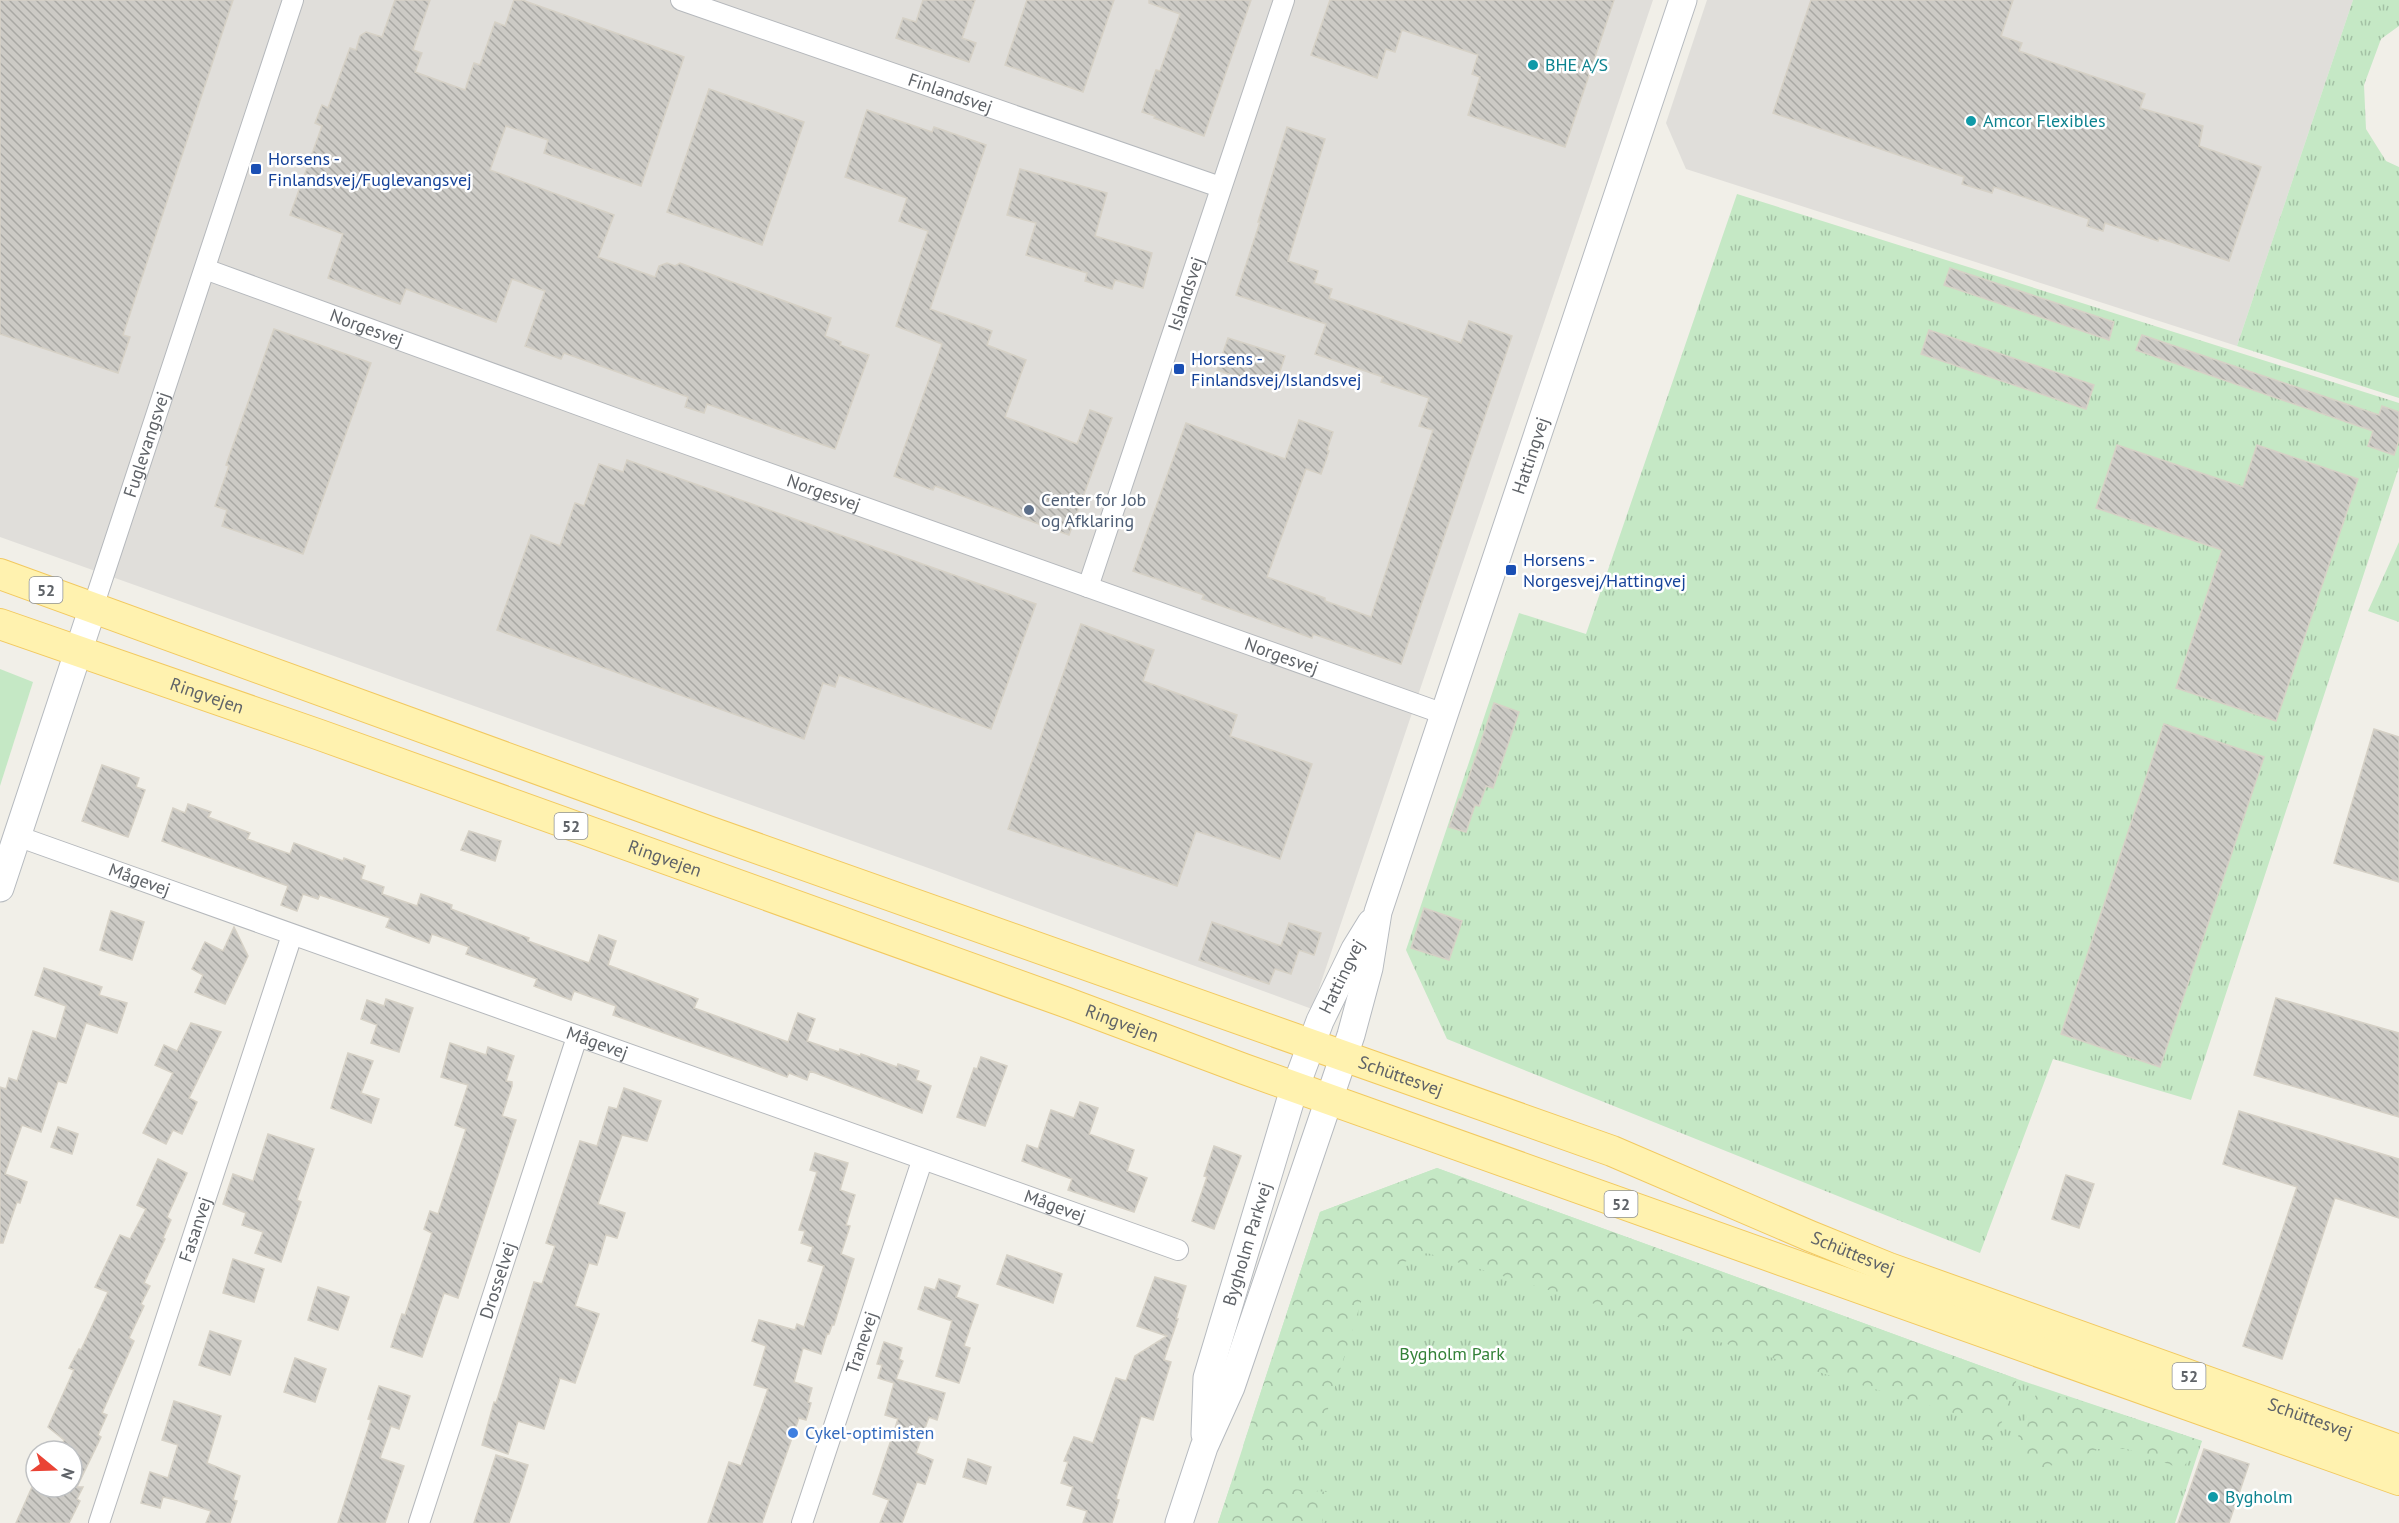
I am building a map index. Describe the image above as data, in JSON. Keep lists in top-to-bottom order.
{
  "streets": {
    "main road": ["52", "Ringvejen", "Schüttesvej"],
    "street": [
      "Finlandsvej",
      "Islandsvej",
      "Norgesvej",
      "Fuglevangsvej",
      "Hattingvej",
      "Mågevej",
      "Fasanvej",
      "Bygholm Parkvej",
      "Drosselvej",
      "Tranevej"
    ]
  },
  "crossings": [
    ["Finlandsvej", "Islandsvej"],
    ["Islandsvej", "Norgesvej"],
    ["Norgesvej", "Fuglevangsvej"],
    ["Norgesvej", "Hattingvej"],
    ["Fuglevangsvej", "52"],
    ["Fuglevangsvej", "Ringvejen"],
    ["Fuglevangsvej", "Mågevej"],
    ["Hattingvej", "52"],
    ["Hattingvej", "Schüttesvej"],
    ["Hattingvej", "Bygholm Parkvej"],
    ["52", "Schüttesvej"],
    ["52", "Bygholm Parkvej"],
    ["Ringvejen", "Schüttesvej"],
    ["Ringvejen", "Bygholm Parkvej"],
    ["Mågevej", "Fasanvej"],
    ["Mågevej", "Drosselvej"],
    ["Mågevej", "Tranevej"],
    ["Schüttesvej", "Bygholm Parkvej"]
  ],
  "parks": ["Bygholm Park"],
  "places": {
    "other": [
      "BHE A/S",
      "Amcor Flexibles",
      "Center for Job og Afklaring",
      "Cykel-optimisten",
      "Bygholm"
    ],
    "transit": ["Horsens - Finlandsvej/Fuglevangsvej", "Horsens - Finlandsvej/Islandsvej", "Horsens - Norgesvej/Hattingvej"]
  },
  "north": "right"
}
